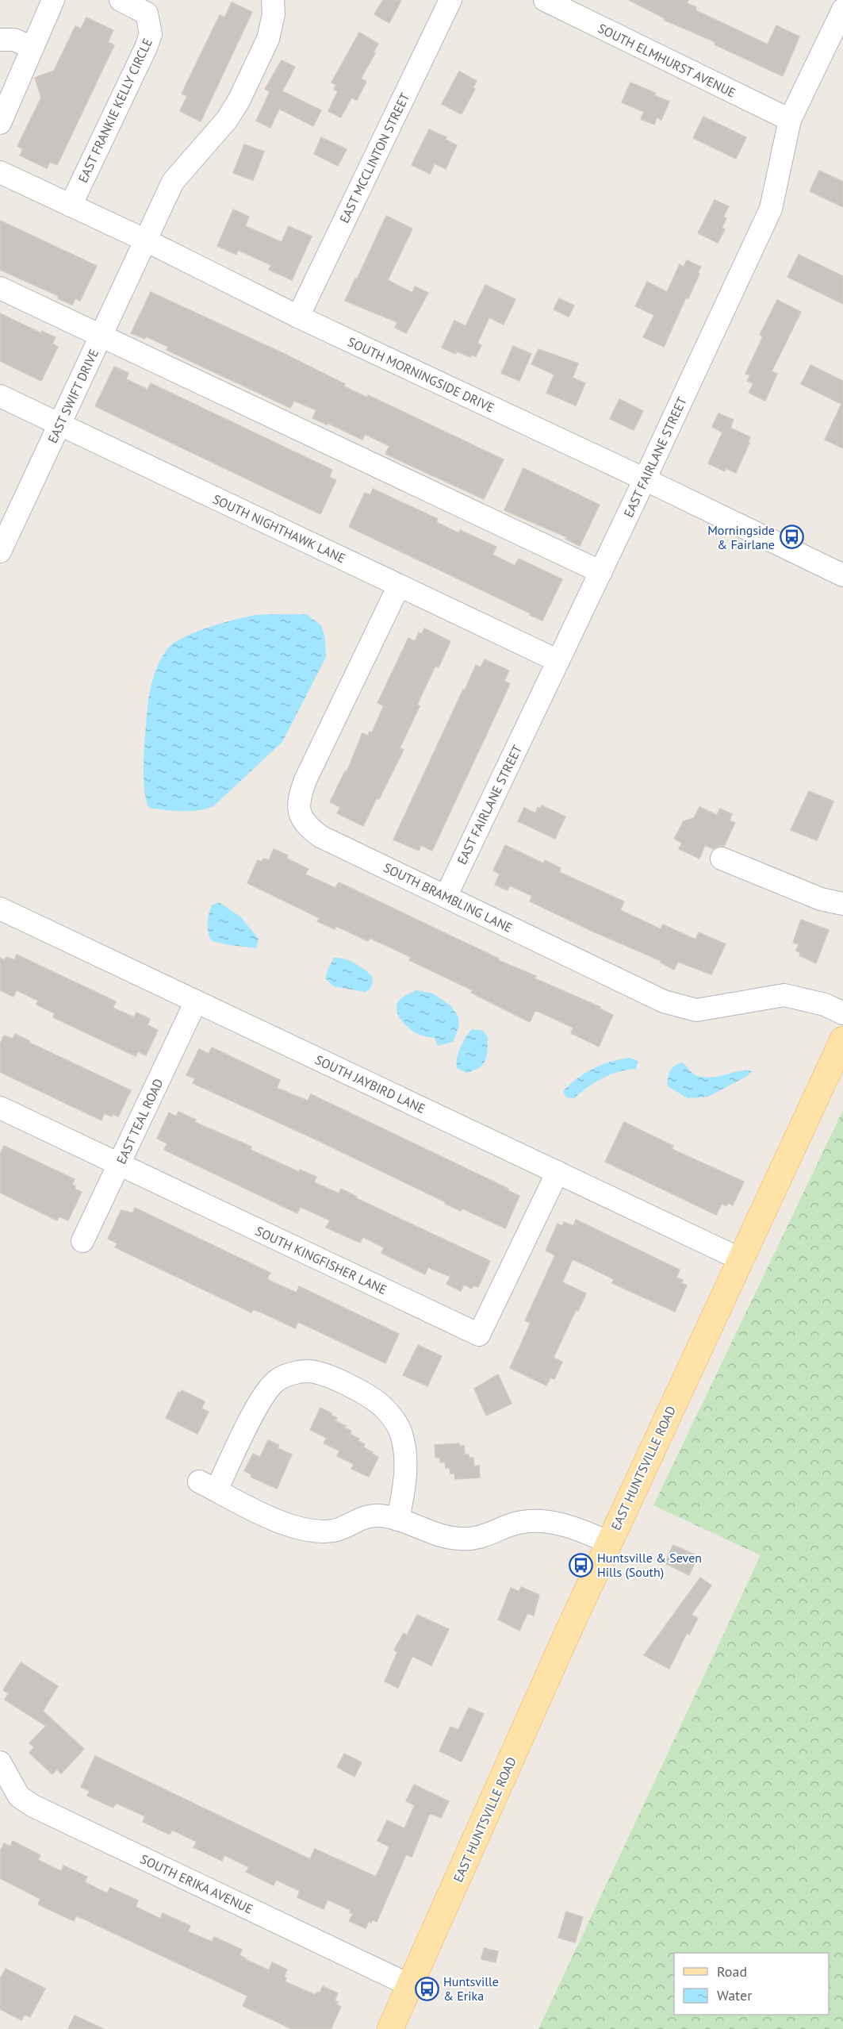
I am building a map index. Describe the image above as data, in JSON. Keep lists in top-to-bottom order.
{
  "streets": {
    "main road": ["EAST HUNTSVILLE ROAD"],
    "street": [
      "SOUTH ELMHURST AVENUE",
      "EAST FRANKIE KELLY CIRCLE",
      "EAST MCCLINTON STREET",
      "SOUTH MORNINGSIDE DRIVE",
      "EAST SWIFT DRIVE",
      "EAST FAIRLANE STREET",
      "SOUTH NIGHTHAWK LANE",
      "SOUTH BRAMBLING LANE",
      "SOUTH JAYBIRD LANE",
      "EAST TEAL ROAD",
      "SOUTH KINGFISHER LANE",
      "SOUTH ERIKA AVENUE"
    ]
  },
  "crossings": [
    ["SOUTH ELMHURST AVENUE", "EAST FAIRLANE STREET"],
    ["EAST FRANKIE KELLY CIRCLE", "SOUTH MORNINGSIDE DRIVE"],
    ["EAST MCCLINTON STREET", "SOUTH MORNINGSIDE DRIVE"],
    ["SOUTH MORNINGSIDE DRIVE", "EAST SWIFT DRIVE"],
    ["SOUTH MORNINGSIDE DRIVE", "EAST FAIRLANE STREET"],
    ["EAST SWIFT DRIVE", "SOUTH NIGHTHAWK LANE"],
    ["EAST FAIRLANE STREET", "SOUTH NIGHTHAWK LANE"],
    ["EAST FAIRLANE STREET", "SOUTH BRAMBLING LANE"],
    ["SOUTH NIGHTHAWK LANE", "SOUTH BRAMBLING LANE"],
    ["SOUTH JAYBIRD LANE", "EAST TEAL ROAD"],
    ["SOUTH JAYBIRD LANE", "SOUTH KINGFISHER LANE"],
    ["SOUTH JAYBIRD LANE", "EAST HUNTSVILLE ROAD"],
    ["EAST TEAL ROAD", "SOUTH KINGFISHER LANE"],
    ["EAST HUNTSVILLE ROAD", "SOUTH ERIKA AVENUE"]
  ],
  "places": {
    "bus stop": ["Morningside & Fairlane", "Huntsville & Seven Hills (South)", "Huntsville & Erika"]
  },
  "legend": ["Road", "Water"]
}
